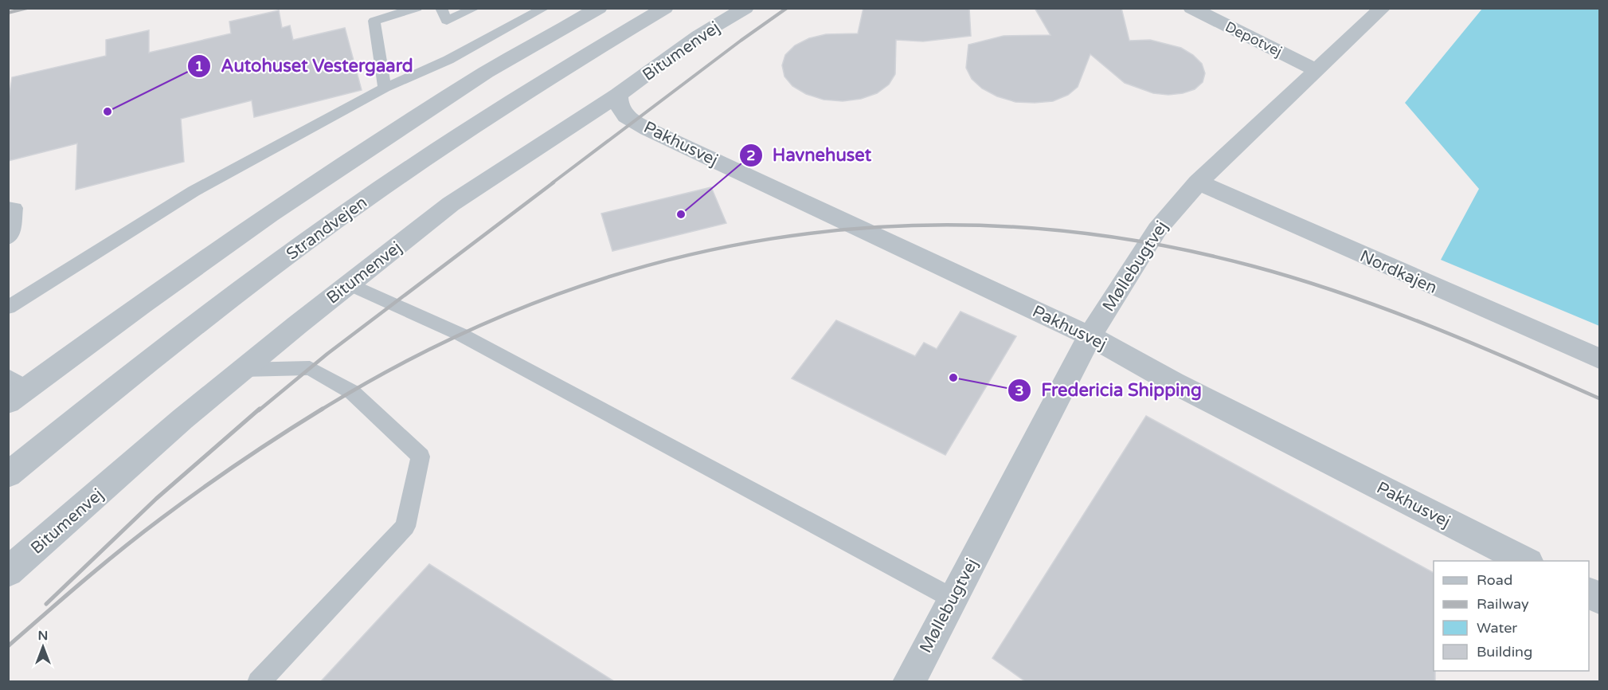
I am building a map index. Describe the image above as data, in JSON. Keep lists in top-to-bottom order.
{
  "streets": {
    "street": [
      "Depotvej",
      "Bitumenvej",
      "Pakhusvej",
      "Strandvejen",
      "Møllebugtvej",
      "Nordkajen"
    ]
  },
  "crossings": [
    ["Depotvej", "Møllebugtvej"],
    ["Bitumenvej", "Pakhusvej"],
    ["Pakhusvej", "Møllebugtvej"],
    ["Møllebugtvej", "Nordkajen"]
  ],
  "places": ["Autohuset Vestergaard", "Havnehuset", "Fredericia Shipping"],
  "legend": [
    "Road",
    "Railway",
    "Water",
    "Building"
  ],
  "north": "top"
}
